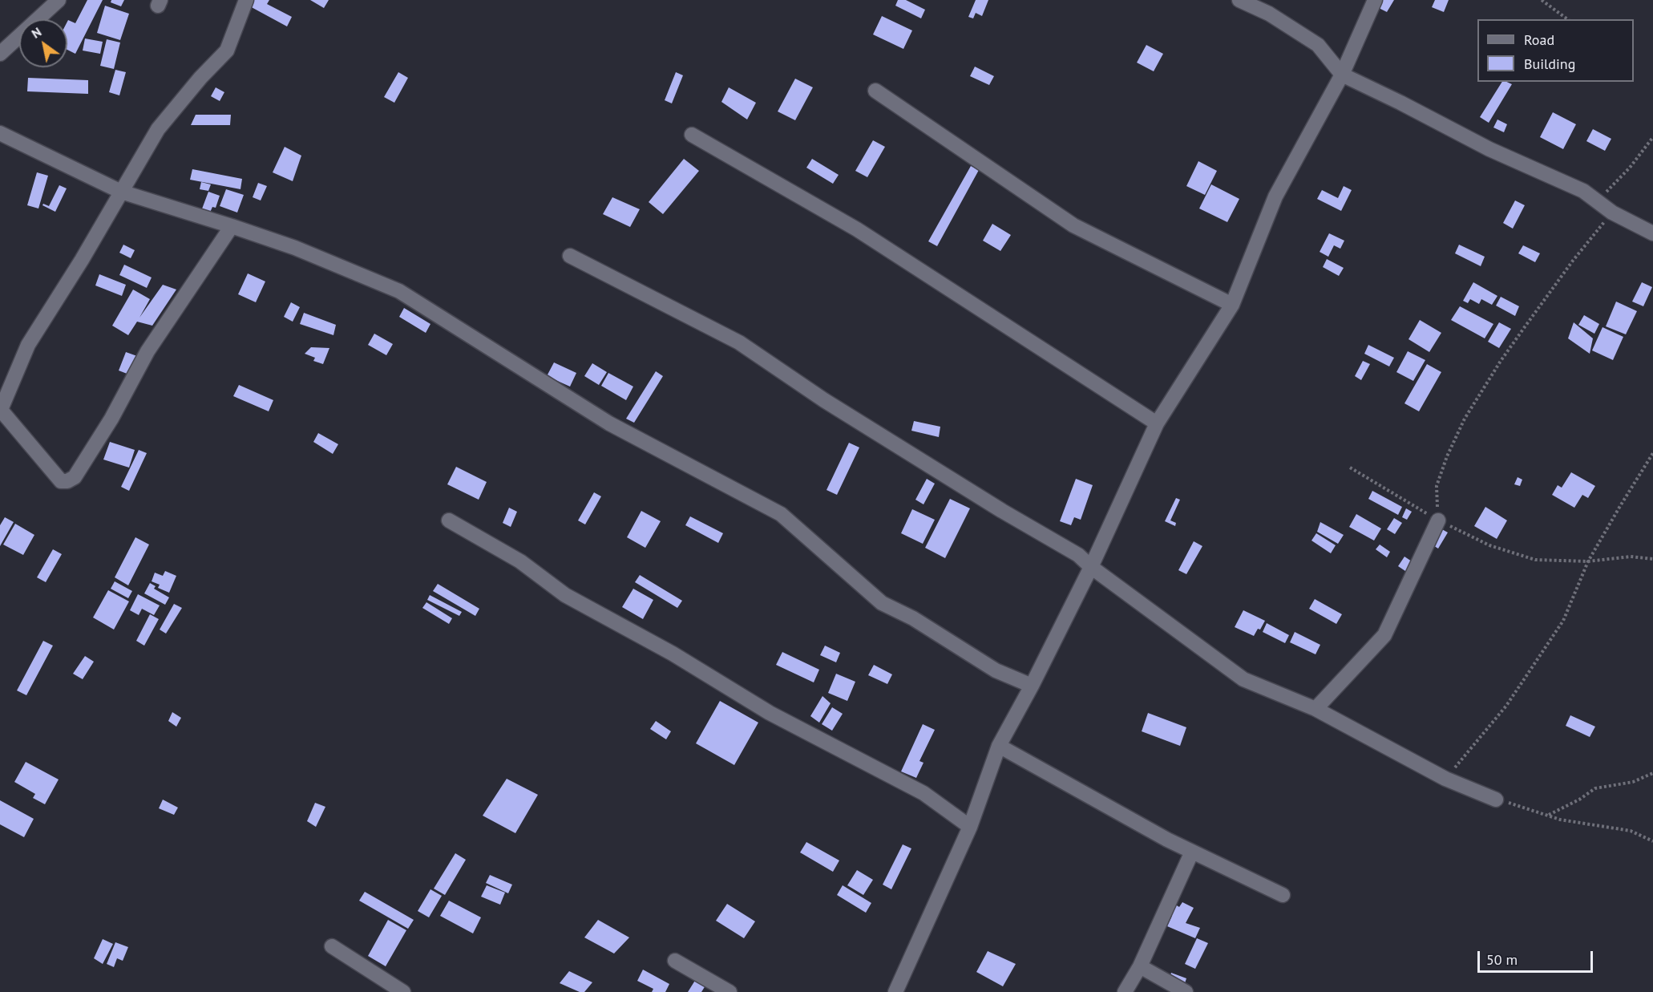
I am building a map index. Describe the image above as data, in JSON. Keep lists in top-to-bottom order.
{
  "legend": ["Road", "Building"],
  "scale_bar": "50 m",
  "north": "top left"
}
